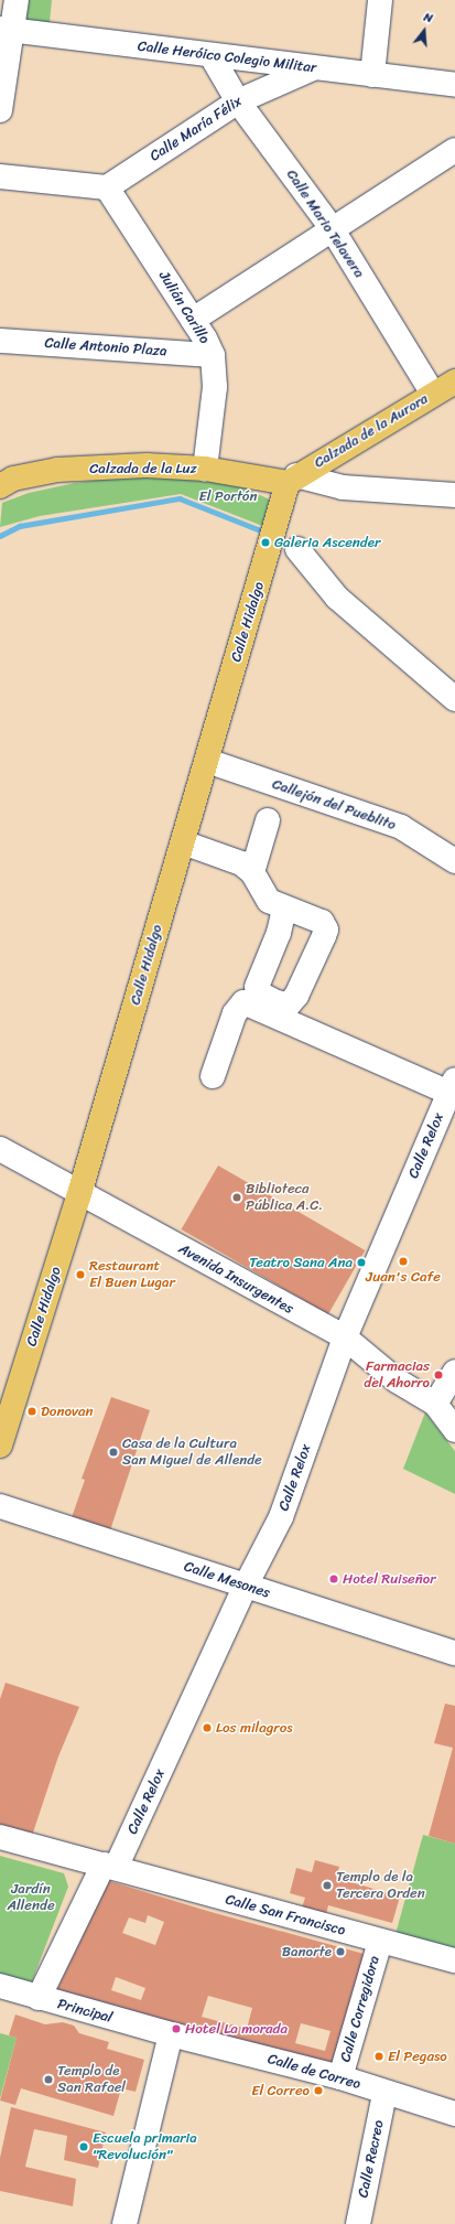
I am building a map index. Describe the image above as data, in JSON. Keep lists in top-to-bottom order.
{
  "streets": {
    "main road": ["Calzada de la Aurora", "Calzada de la Luz", "Calle Hidalgo"],
    "street": [
      "Calle Heróico Colegio Militar",
      "Calle María Félix",
      "Calle Mario Telavera",
      "Julián Carillo",
      "Calle Antonio Plaza",
      "Callejón del Pueblito",
      "Calle Relox",
      "Avenida Insurgentes",
      "Calle Mesones",
      "Calle San Francisco",
      "Calle Corregidora",
      "Principal",
      "Calle de Correo",
      "Calle Recreo"
    ]
  },
  "crossings": [
    ["Calle Heróico Colegio Militar", "Calle María Félix"],
    ["Calle Heróico Colegio Militar", "Calle Mario Telavera"],
    ["Calle María Félix", "Calle Mario Telavera"],
    ["Calle María Félix", "Julián Carillo"],
    ["Calle Mario Telavera", "Calzada de la Aurora"],
    ["Julián Carillo", "Calle Antonio Plaza"],
    ["Julián Carillo", "Calzada de la Luz"],
    ["Calzada de la Aurora", "Calzada de la Luz"],
    ["Calzada de la Aurora", "Calle Hidalgo"],
    ["Calzada de la Luz", "Calle Hidalgo"],
    ["Calle Hidalgo", "Callejón del Pueblito"],
    ["Calle Hidalgo", "Avenida Insurgentes"],
    ["Calle Relox", "Avenida Insurgentes"],
    ["Calle Relox", "Calle Mesones"],
    ["Calle Relox", "Calle San Francisco"],
    ["Calle Relox", "Principal"],
    ["Calle San Francisco", "Calle Corregidora"],
    ["Calle Corregidora", "Calle de Correo"],
    ["Principal", "Calle de Correo"],
    ["Calle de Correo", "Calle Recreo"]
  ],
  "parks": ["El Portón", "Jardín Allende"],
  "places": [
    "Galeria Ascender",
    "Biblioteca Pública A.C.",
    "Juan's Cafe",
    "Teatro Sana Ana",
    "Restaurant El Buen Lugar",
    "Farmacias del Ahorro",
    "Donovan",
    "Casa de la Cultura San Miguel de Allende",
    "Hotel Ruiseñor",
    "Los milagros",
    "Templo de la Tercera Orden",
    "Banorte",
    "Hotel La morada",
    "El Pegaso",
    "Templo de San Rafael",
    "El Correo",
    "Escuela primaria \"Revolución\""
  ],
  "north": "top"
}
